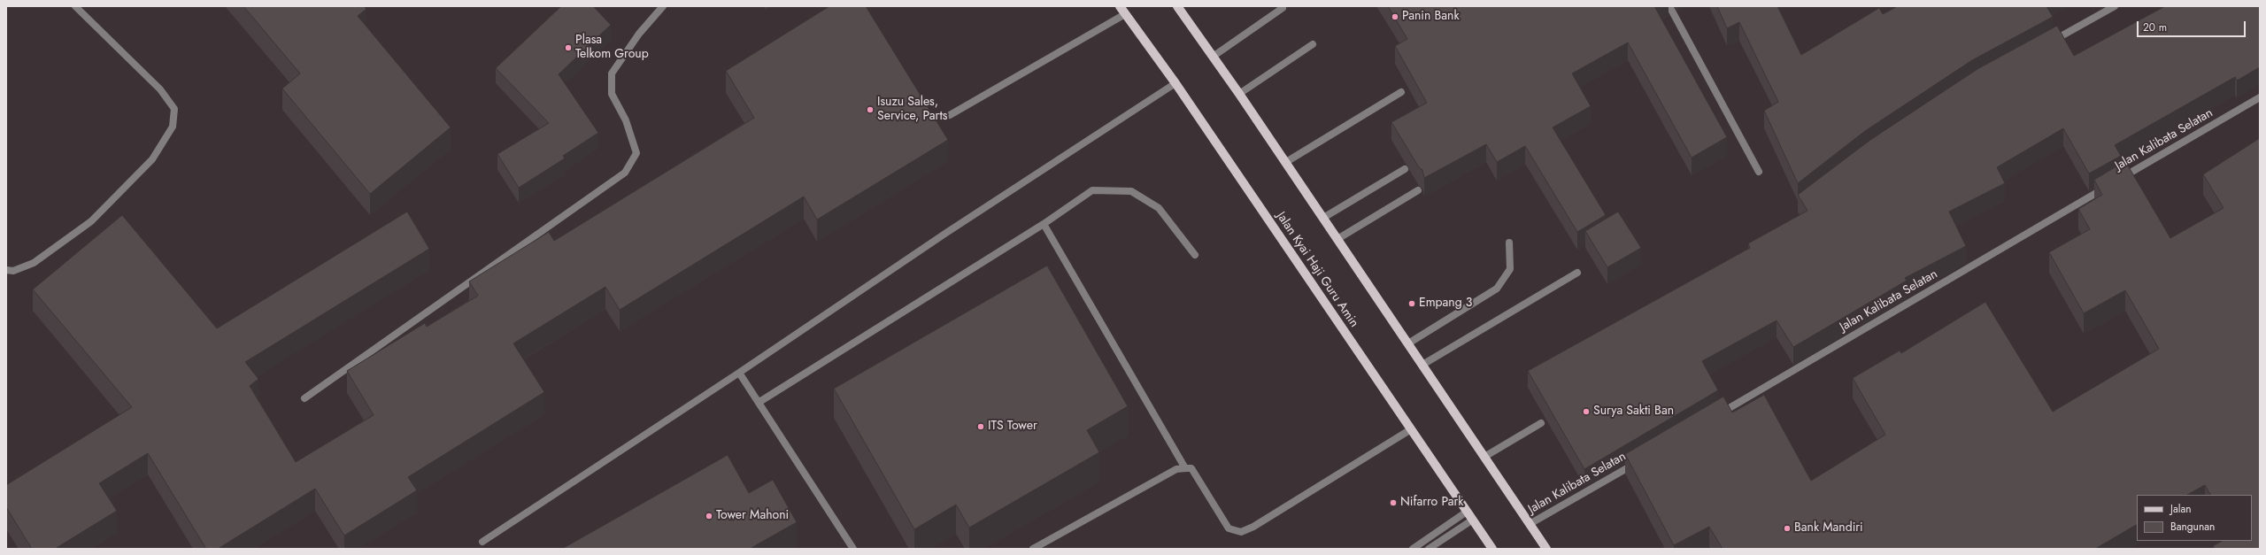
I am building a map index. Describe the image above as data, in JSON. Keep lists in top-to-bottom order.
{
  "streets": {
    "main road": ["Jalan Kyai Haji Guru Amin"],
    "street": ["Jalan Kalibata Selatan"]
  },
  "places": [
    "Panin Bank",
    "Plasa Telkom Group",
    "Isuzu Sales, Service, Parts",
    "Empang 3",
    "Surya Sakti Ban",
    "ITS Tower",
    "Nifarro Park",
    "Tower Mahoni",
    "Bank Mandiri"
  ],
  "legend": ["Jalan", "Bangunan"],
  "scale_bar": "20 m"
}
